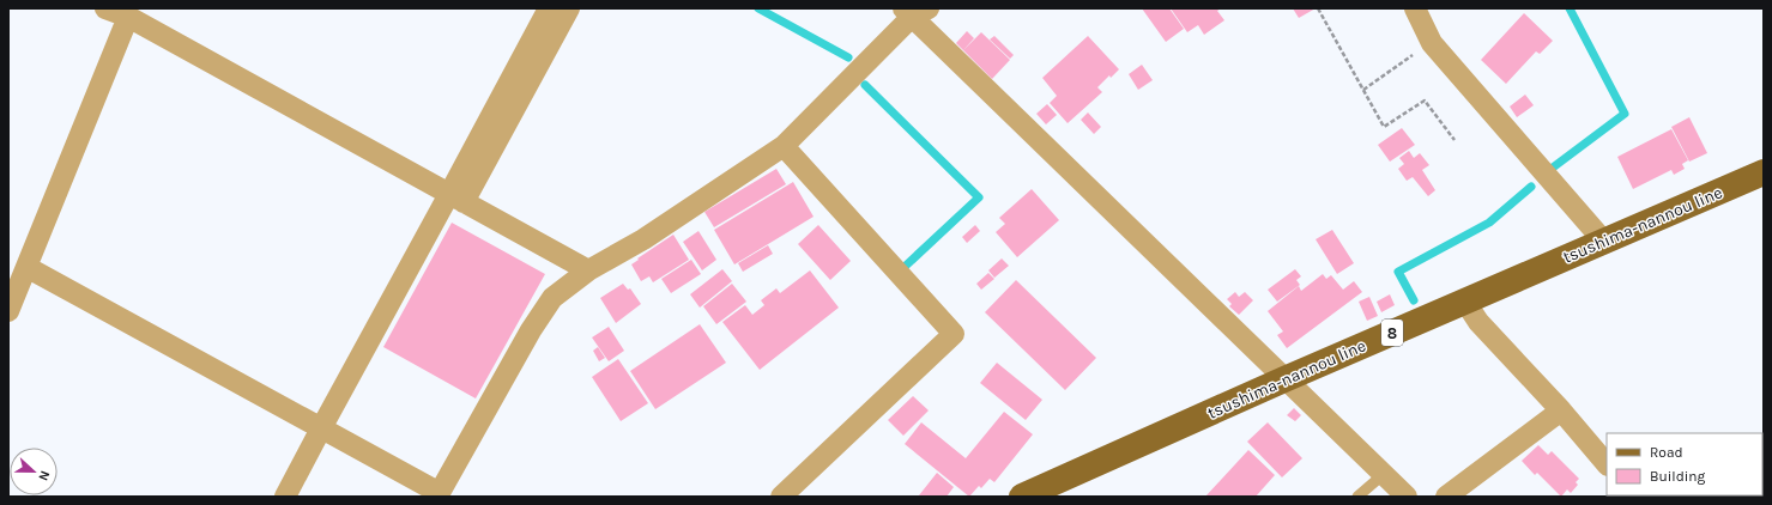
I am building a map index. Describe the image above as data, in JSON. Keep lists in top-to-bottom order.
{
  "streets": {
    "main road": ["tsushima-nannou line", "8"]
  },
  "legend": ["Road", "Building"],
  "north": "right"
}
